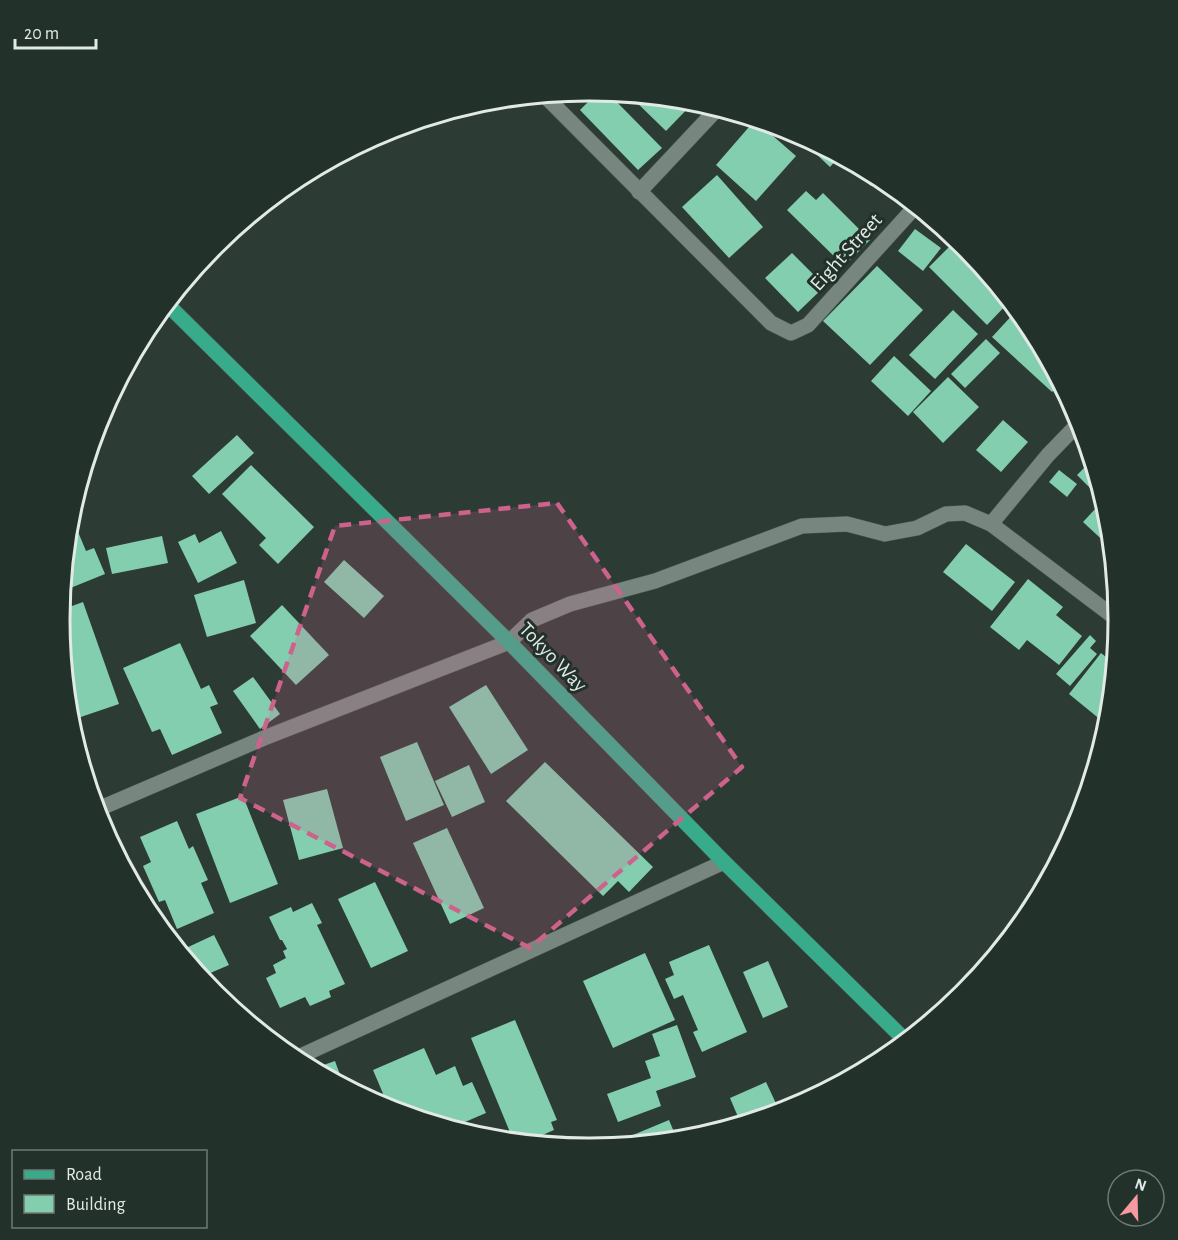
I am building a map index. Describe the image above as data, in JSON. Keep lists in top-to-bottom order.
{
  "streets": {
    "main road": ["Tokyo Way"],
    "street": ["Eight Street"]
  },
  "legend": ["Road", "Building"],
  "scale_bar": "20 m",
  "north": "top"
}
